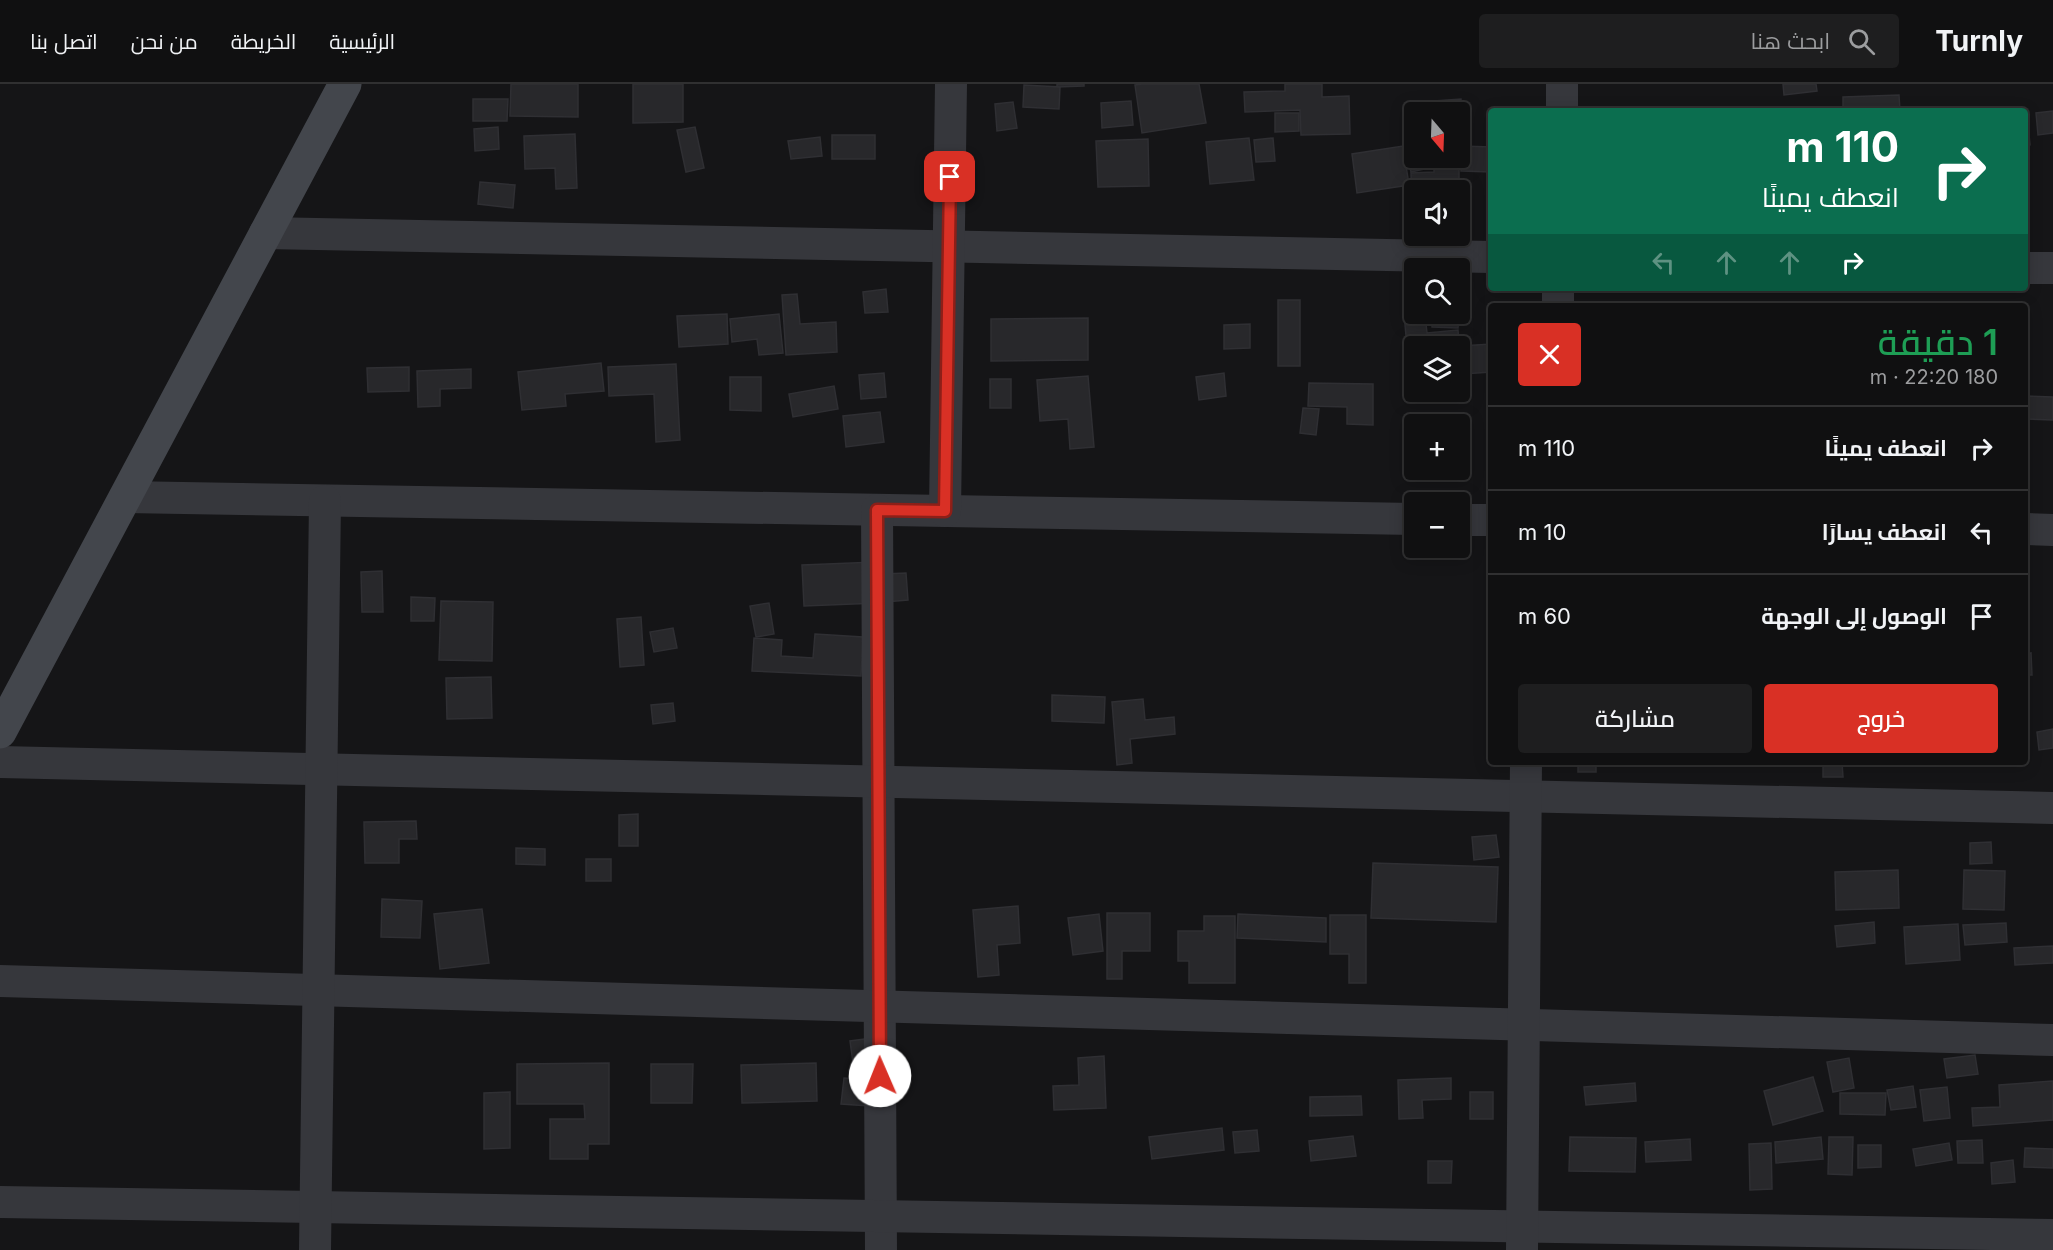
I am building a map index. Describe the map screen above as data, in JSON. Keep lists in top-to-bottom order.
{
  "north": "bottom",
  "page": {
    "header": "Turnly",
    "search": "ابحث هنا",
    "nav": [
      "الرئيسية",
      "الخريطة",
      "من نحن",
      "اتصل بنا"
    ],
    "map_buttons": ["+", "−"],
    "turn": ["110 m", "انعطف يمينًا"],
    "heading": ["1 دقيقة", "180 m · 22:20"],
    "list": [
      {
        "name": "انعطف يمينًا",
        "value": "110 m"
      },
      {
        "name": "انعطف يسارًا",
        "value": "10 m"
      },
      {
        "name": "الوصول إلى الوجهة",
        "value": "60 m"
      }
    ],
    "buttons": ["خروج", "مشاركة"]
  }
}
